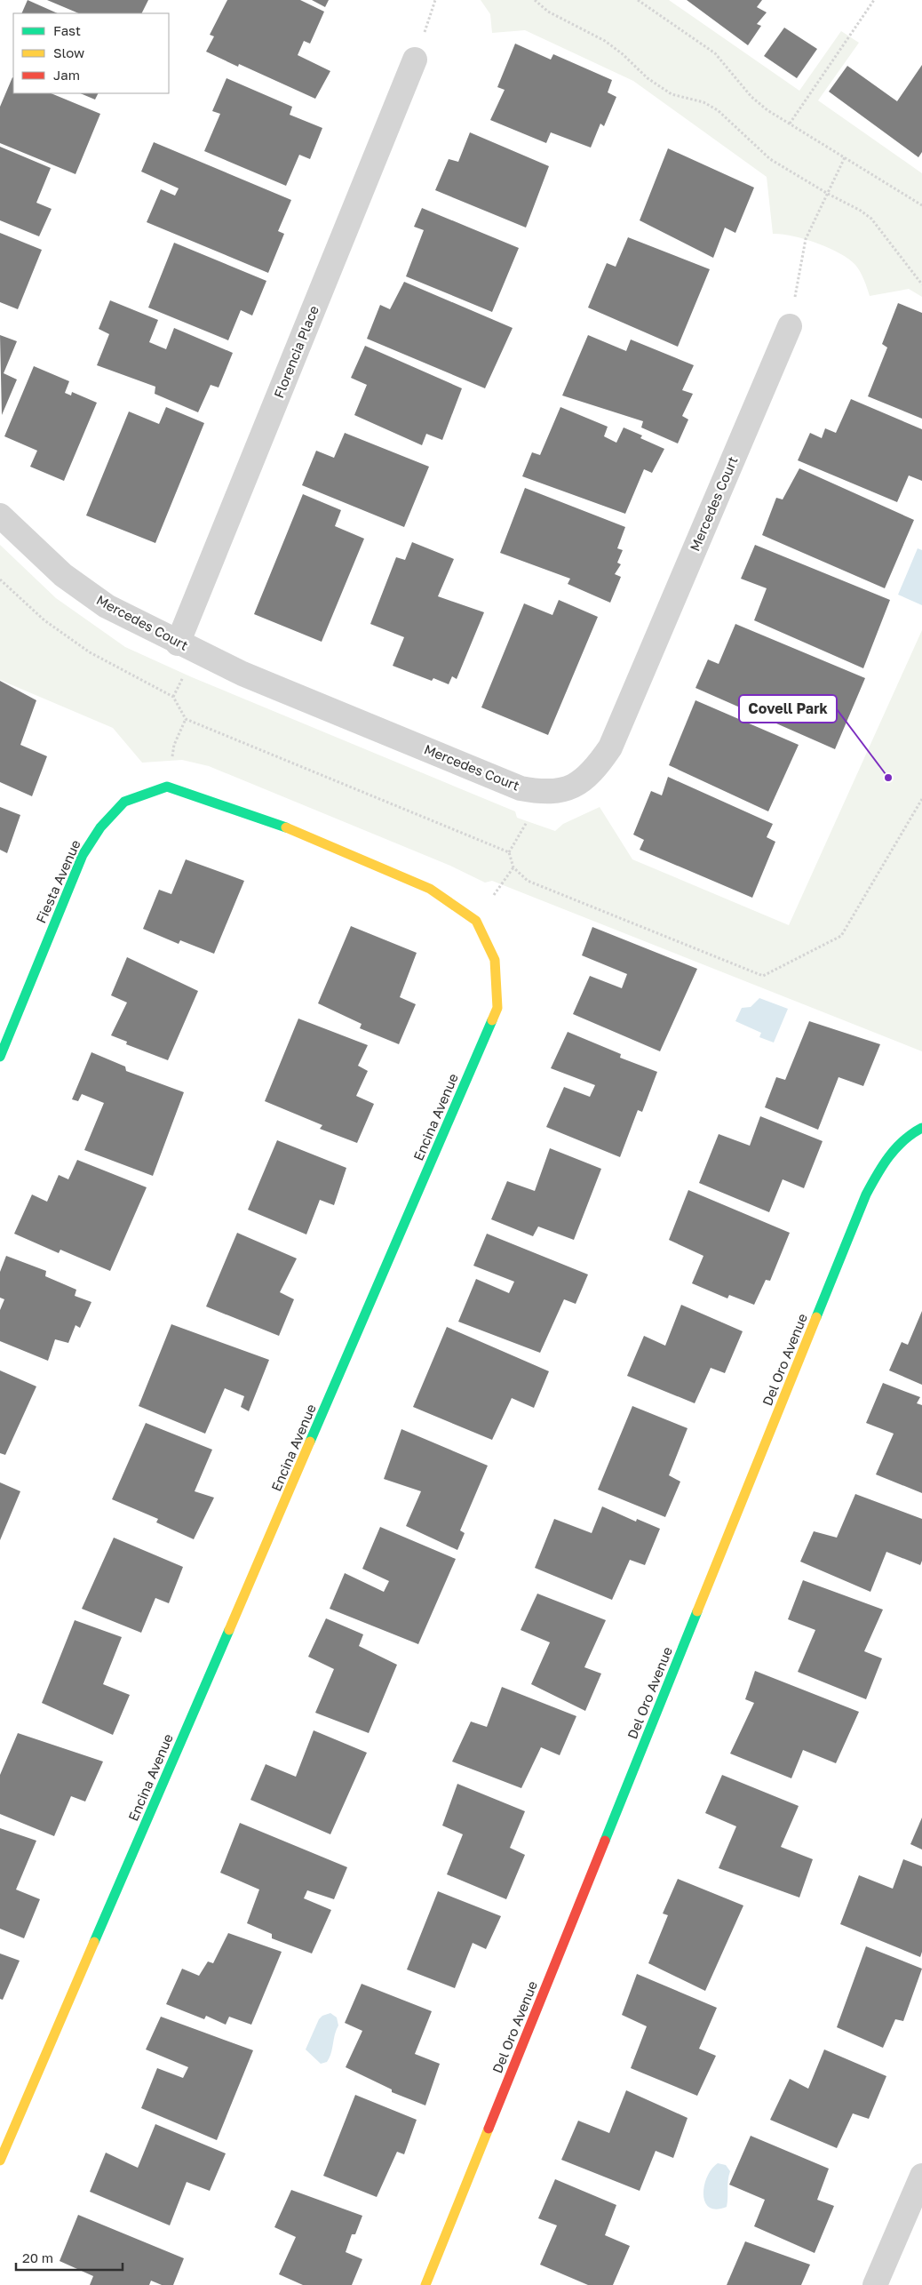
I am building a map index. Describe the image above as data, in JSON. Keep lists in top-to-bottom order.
{
  "streets": {
    "street": [
      "Florencia Place",
      "Mercedes Court",
      "Fiesta Avenue",
      "Encina Avenue",
      "Del Oro Avenue"
    ]
  },
  "crossings": [
    ["Florencia Place", "Mercedes Court"],
    ["Fiesta Avenue", "Encina Avenue"]
  ],
  "places": ["Covell Park"],
  "legend": ["Fast", "Slow", "Jam"],
  "scale_bar": "20 m"
}
